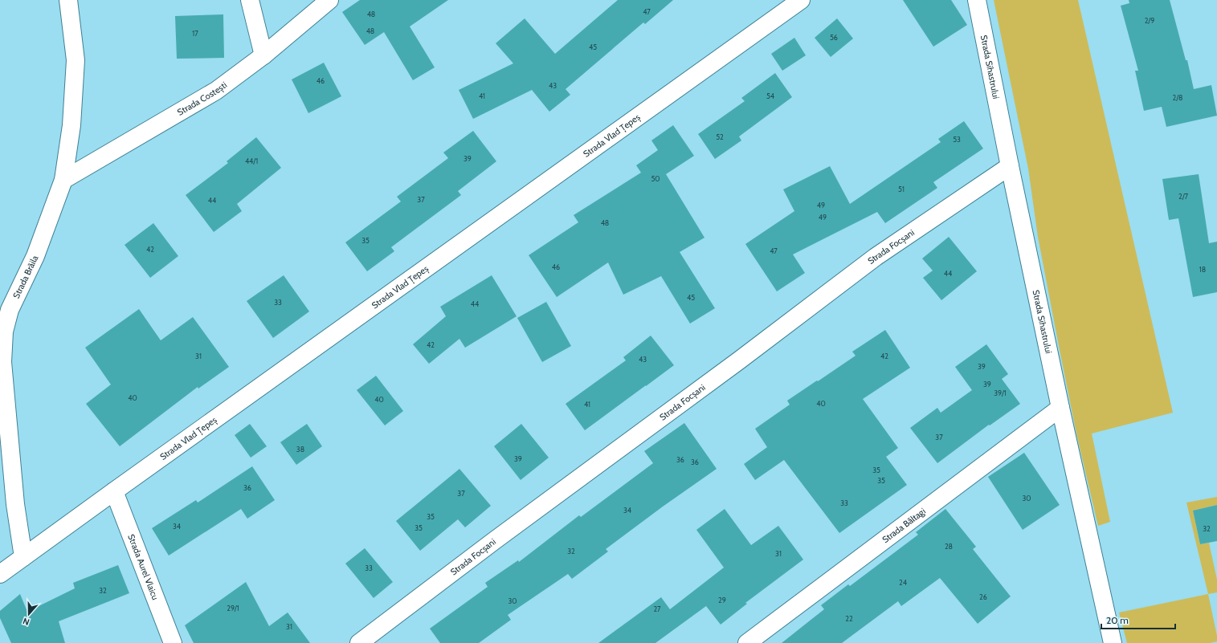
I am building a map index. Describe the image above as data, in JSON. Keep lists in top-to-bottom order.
{
  "streets": {
    "street": [
      "Strada Sihastrului",
      "Strada Costești",
      "Strada Vlad Țepeș",
      "Strada Focșani",
      "Strada Brăila",
      "Strada Băltagi",
      "Strada Aurel Vlaicu"
    ]
  },
  "crossings": [
    ["Strada Sihastrului", "Strada Focșani"],
    ["Strada Sihastrului", "Strada Băltagi"],
    ["Strada Costești", "Strada Brăila"],
    ["Strada Vlad Țepeș", "Strada Brăila"],
    ["Strada Vlad Țepeș", "Strada Aurel Vlaicu"]
  ],
  "house_numbers": [
    "47",
    "48",
    "2/9",
    "48",
    "17",
    "56",
    "45",
    "46",
    "43",
    "41",
    "54",
    "2/8",
    "52",
    "53",
    "39",
    "44/1",
    "50",
    "51",
    "2/7",
    "37",
    "44",
    "49",
    "49",
    "48",
    "35",
    "42",
    "47",
    "46",
    "18",
    "44",
    "45",
    "33",
    "44",
    "42",
    "31",
    "42",
    "43",
    "39",
    "39",
    "39/1",
    "40",
    "40",
    "40",
    "41",
    "37",
    "38",
    "39",
    "36",
    "36",
    "35",
    "35",
    "36",
    "37",
    "30",
    "33",
    "34",
    "35",
    "34",
    "35",
    "32",
    "28",
    "32",
    "31",
    "33",
    "24",
    "32",
    "26",
    "29",
    "30",
    "29/1",
    "27",
    "22",
    "31"
  ],
  "scale_bar": "20 m",
  "north": "bottom"
}
